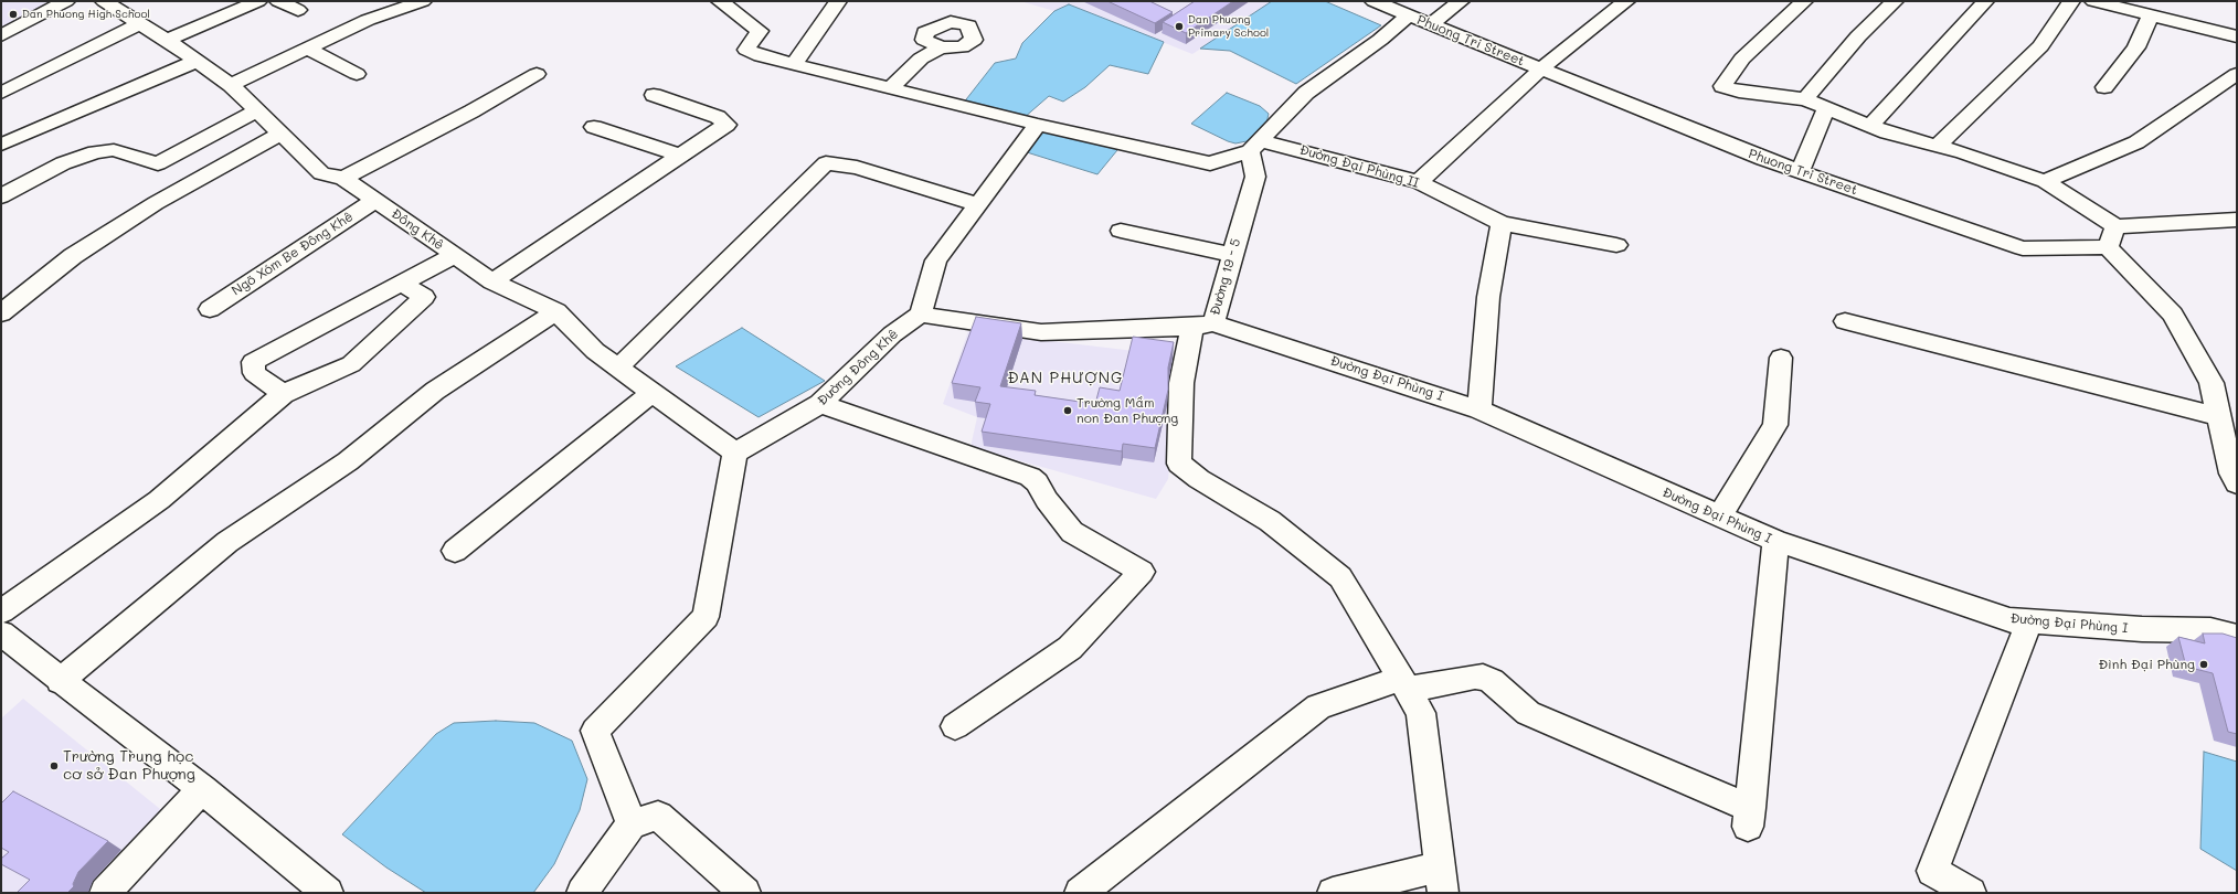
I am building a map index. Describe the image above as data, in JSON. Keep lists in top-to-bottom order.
{
  "streets": {
    "street": [
      "Phuong Tri Street",
      "Đường Đại Phùng II",
      "Đông Khê",
      "Ngõ Xóm Be Đông Khê",
      "Đường 19 - 5",
      "Đường Đông Khê",
      "Đường Đại Phùng I"
    ]
  },
  "crossings": [
    ["Đường Đại Phùng II", "Đường 19 - 5"],
    ["Đông Khê", "Ngõ Xóm Be Đông Khê"],
    ["Đông Khê", "Đường Đông Khê"],
    ["Đường 19 - 5", "Đường Đại Phùng I"]
  ],
  "districts": ["ĐAN PHƯỢNG"],
  "places": [
    "Dan Phuong High School",
    "Dan Phuong Primary School",
    "Trường Mầm non Đan Phượng",
    "Đình Đại Phùng",
    "Trường Trung học cơ sở Đan Phượng"
  ]
}
